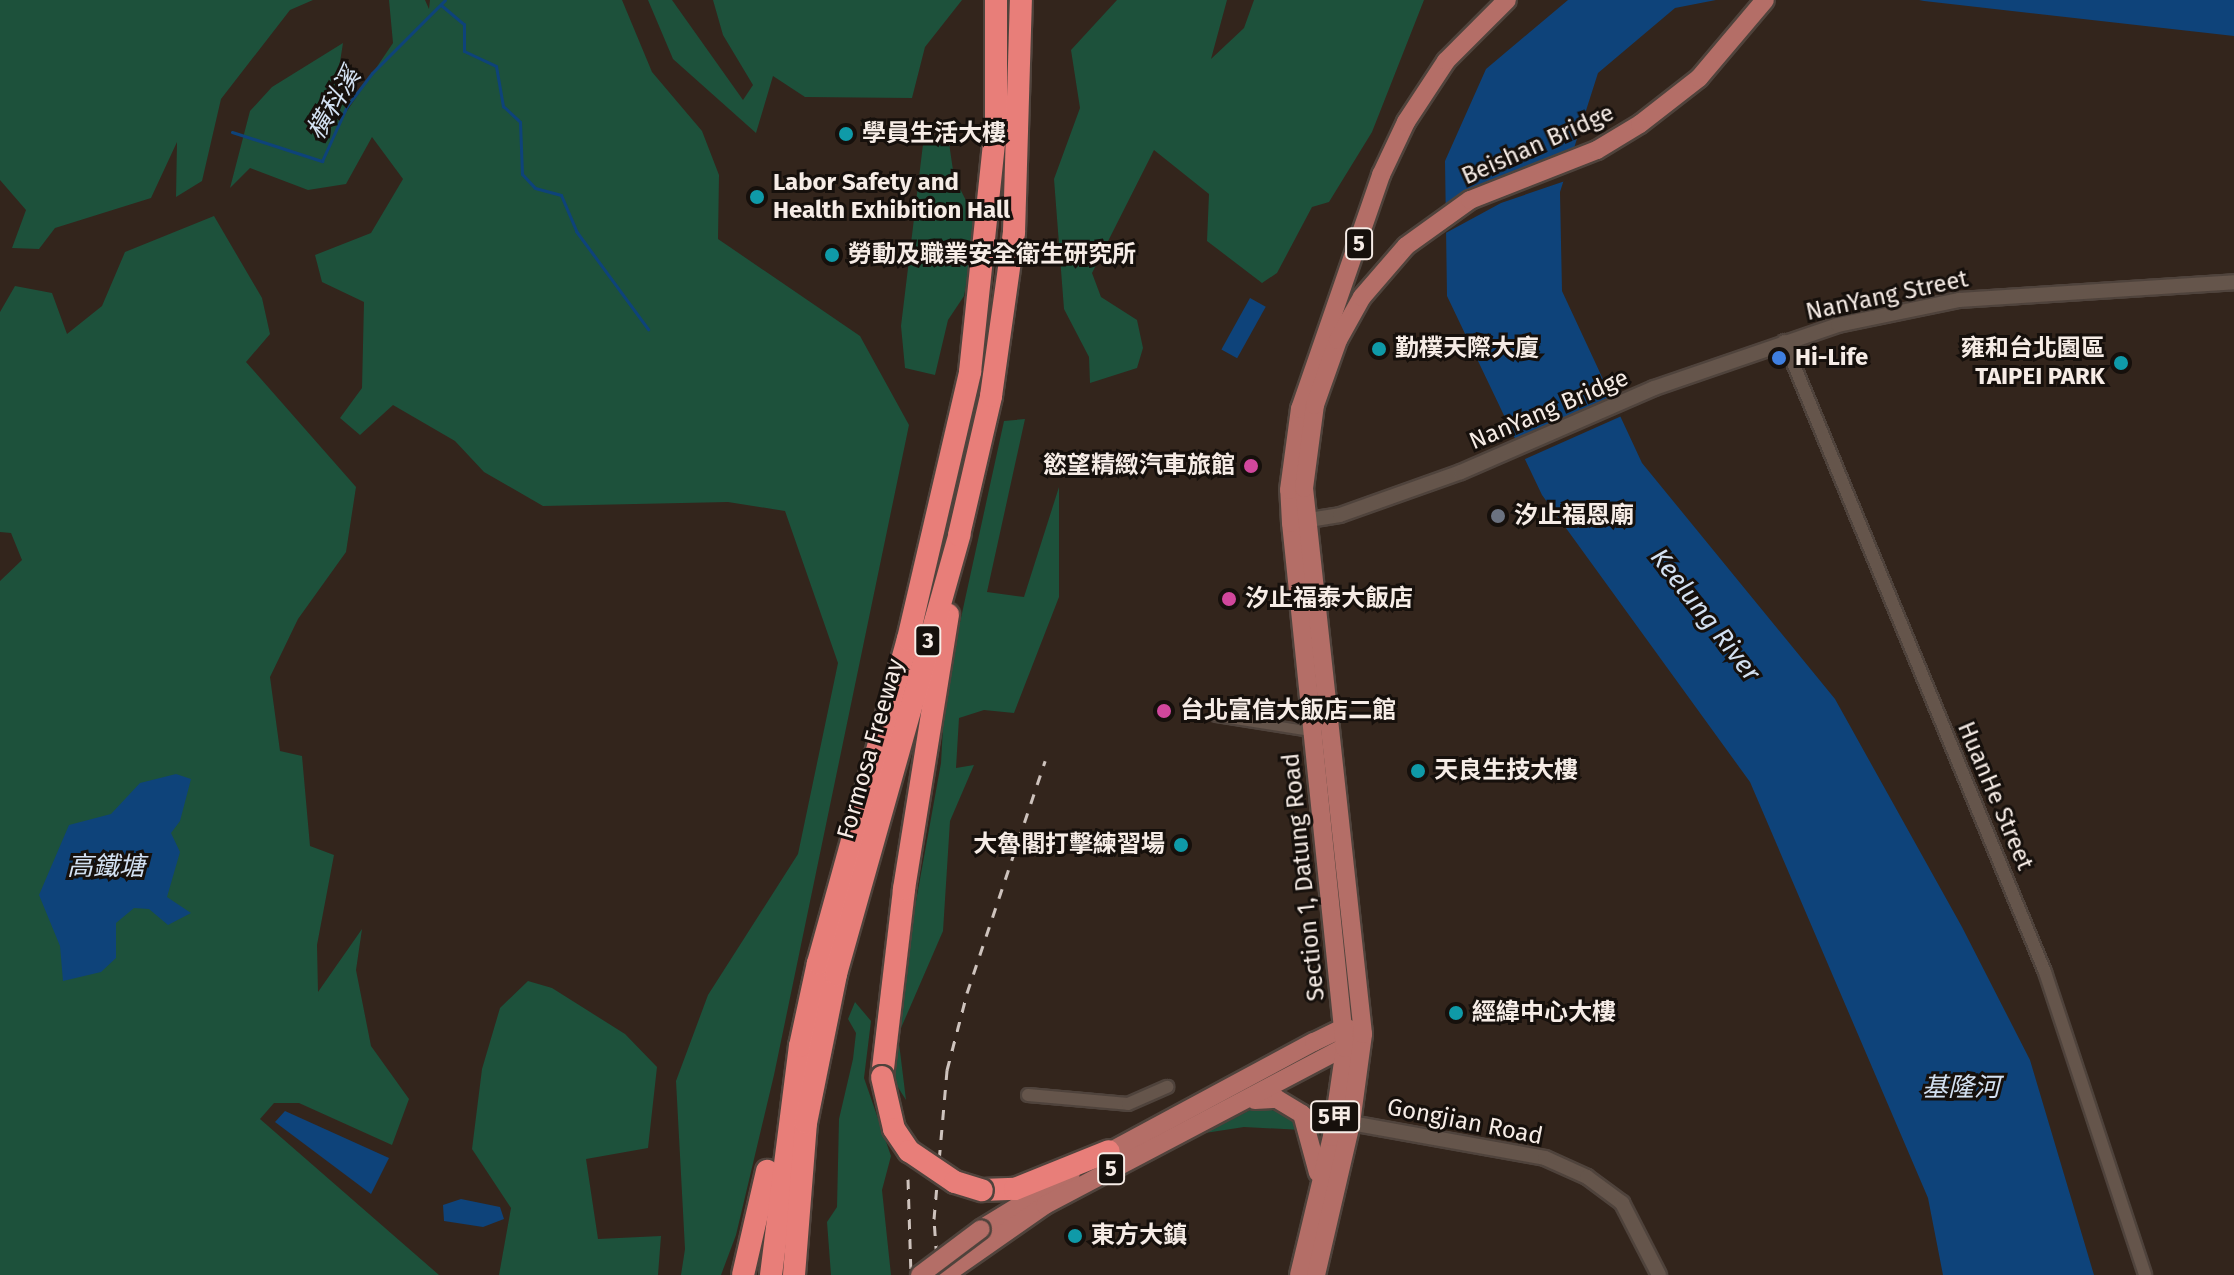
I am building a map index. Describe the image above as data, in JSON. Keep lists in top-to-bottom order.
{
  "streets": {
    "highway": ["3", "Formosa Freeway"],
    "main road": [
      "Beishan Bridge",
      "5",
      "Section 1, Datung Road",
      "5甲"
    ],
    "street": [
      "NanYang Street",
      "NanYang Bridge",
      "HuanHe Street",
      "Gongjian Road"
    ]
  },
  "crossings": [
    ["Beishan Bridge", "Section 1, Datung Road"],
    ["5", "Section 1, Datung Road"],
    ["NanYang Street", "NanYang Bridge"],
    ["NanYang Street", "HuanHe Street"],
    ["NanYang Bridge", "Section 1, Datung Road"],
    ["Section 1, Datung Road", "Gongjian Road"]
  ],
  "water": [
    "橫科溪",
    "Keelung River",
    "高鐵塘",
    "基隆河"
  ],
  "places": [
    "學員生活大樓",
    "Labor Safety and Health Exhibition Hall",
    "勞動及職業安全衛生研究所",
    "勤樸天際大廈",
    "Hi-Life",
    "雍和台北園區 TAIPEI PARK",
    "慾望精緻汽車旅館",
    "汐止福恩廟",
    "汐止福泰大飯店",
    "台北富信大飯店二館",
    "天良生技大樓",
    "大魯閣打擊練習場",
    "經緯中心大樓",
    "東方大鎮"
  ]
}
